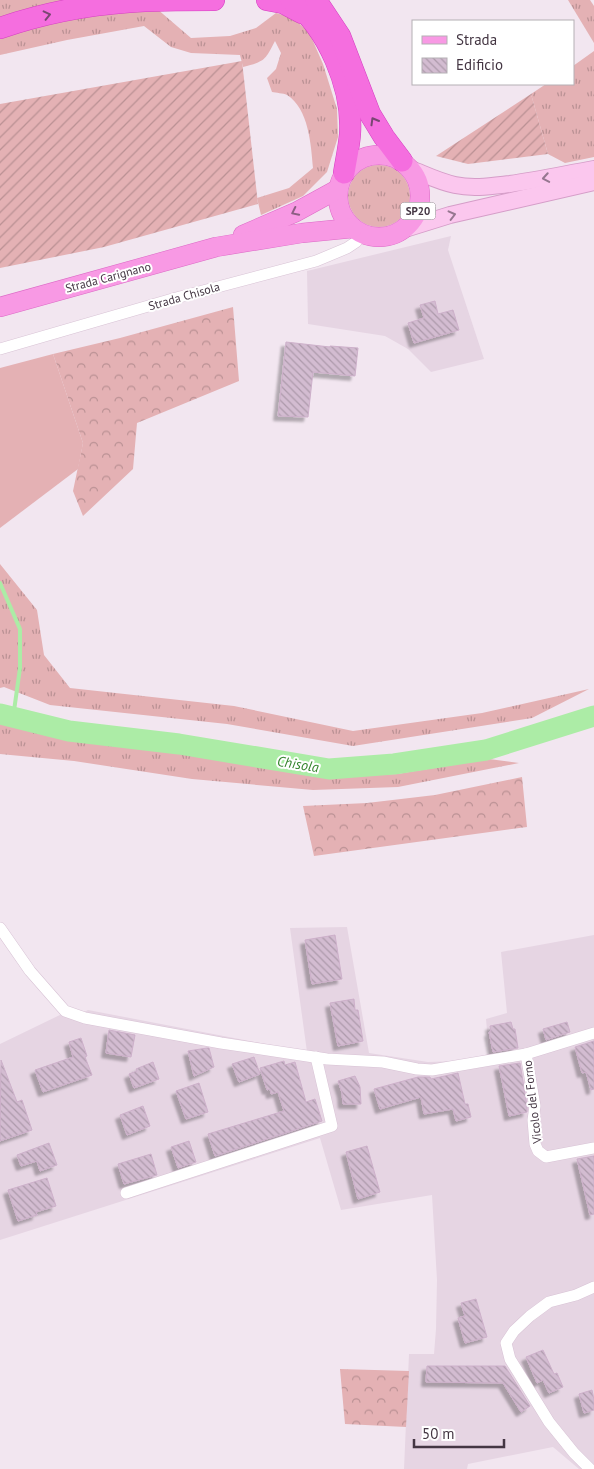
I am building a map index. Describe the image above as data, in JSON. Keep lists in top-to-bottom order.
{
  "streets": {
    "main road": ["SP20", "Strada Carignano"],
    "street": ["Strada Chisola", "Vicolo del Forno"]
  },
  "crossings": [
    ["SP20", "Strada Carignano"],
    ["SP20", "Strada Chisola"]
  ],
  "water": ["Chisola"],
  "legend": ["Strada", "Edificio"],
  "scale_bar": "50 m"
}
